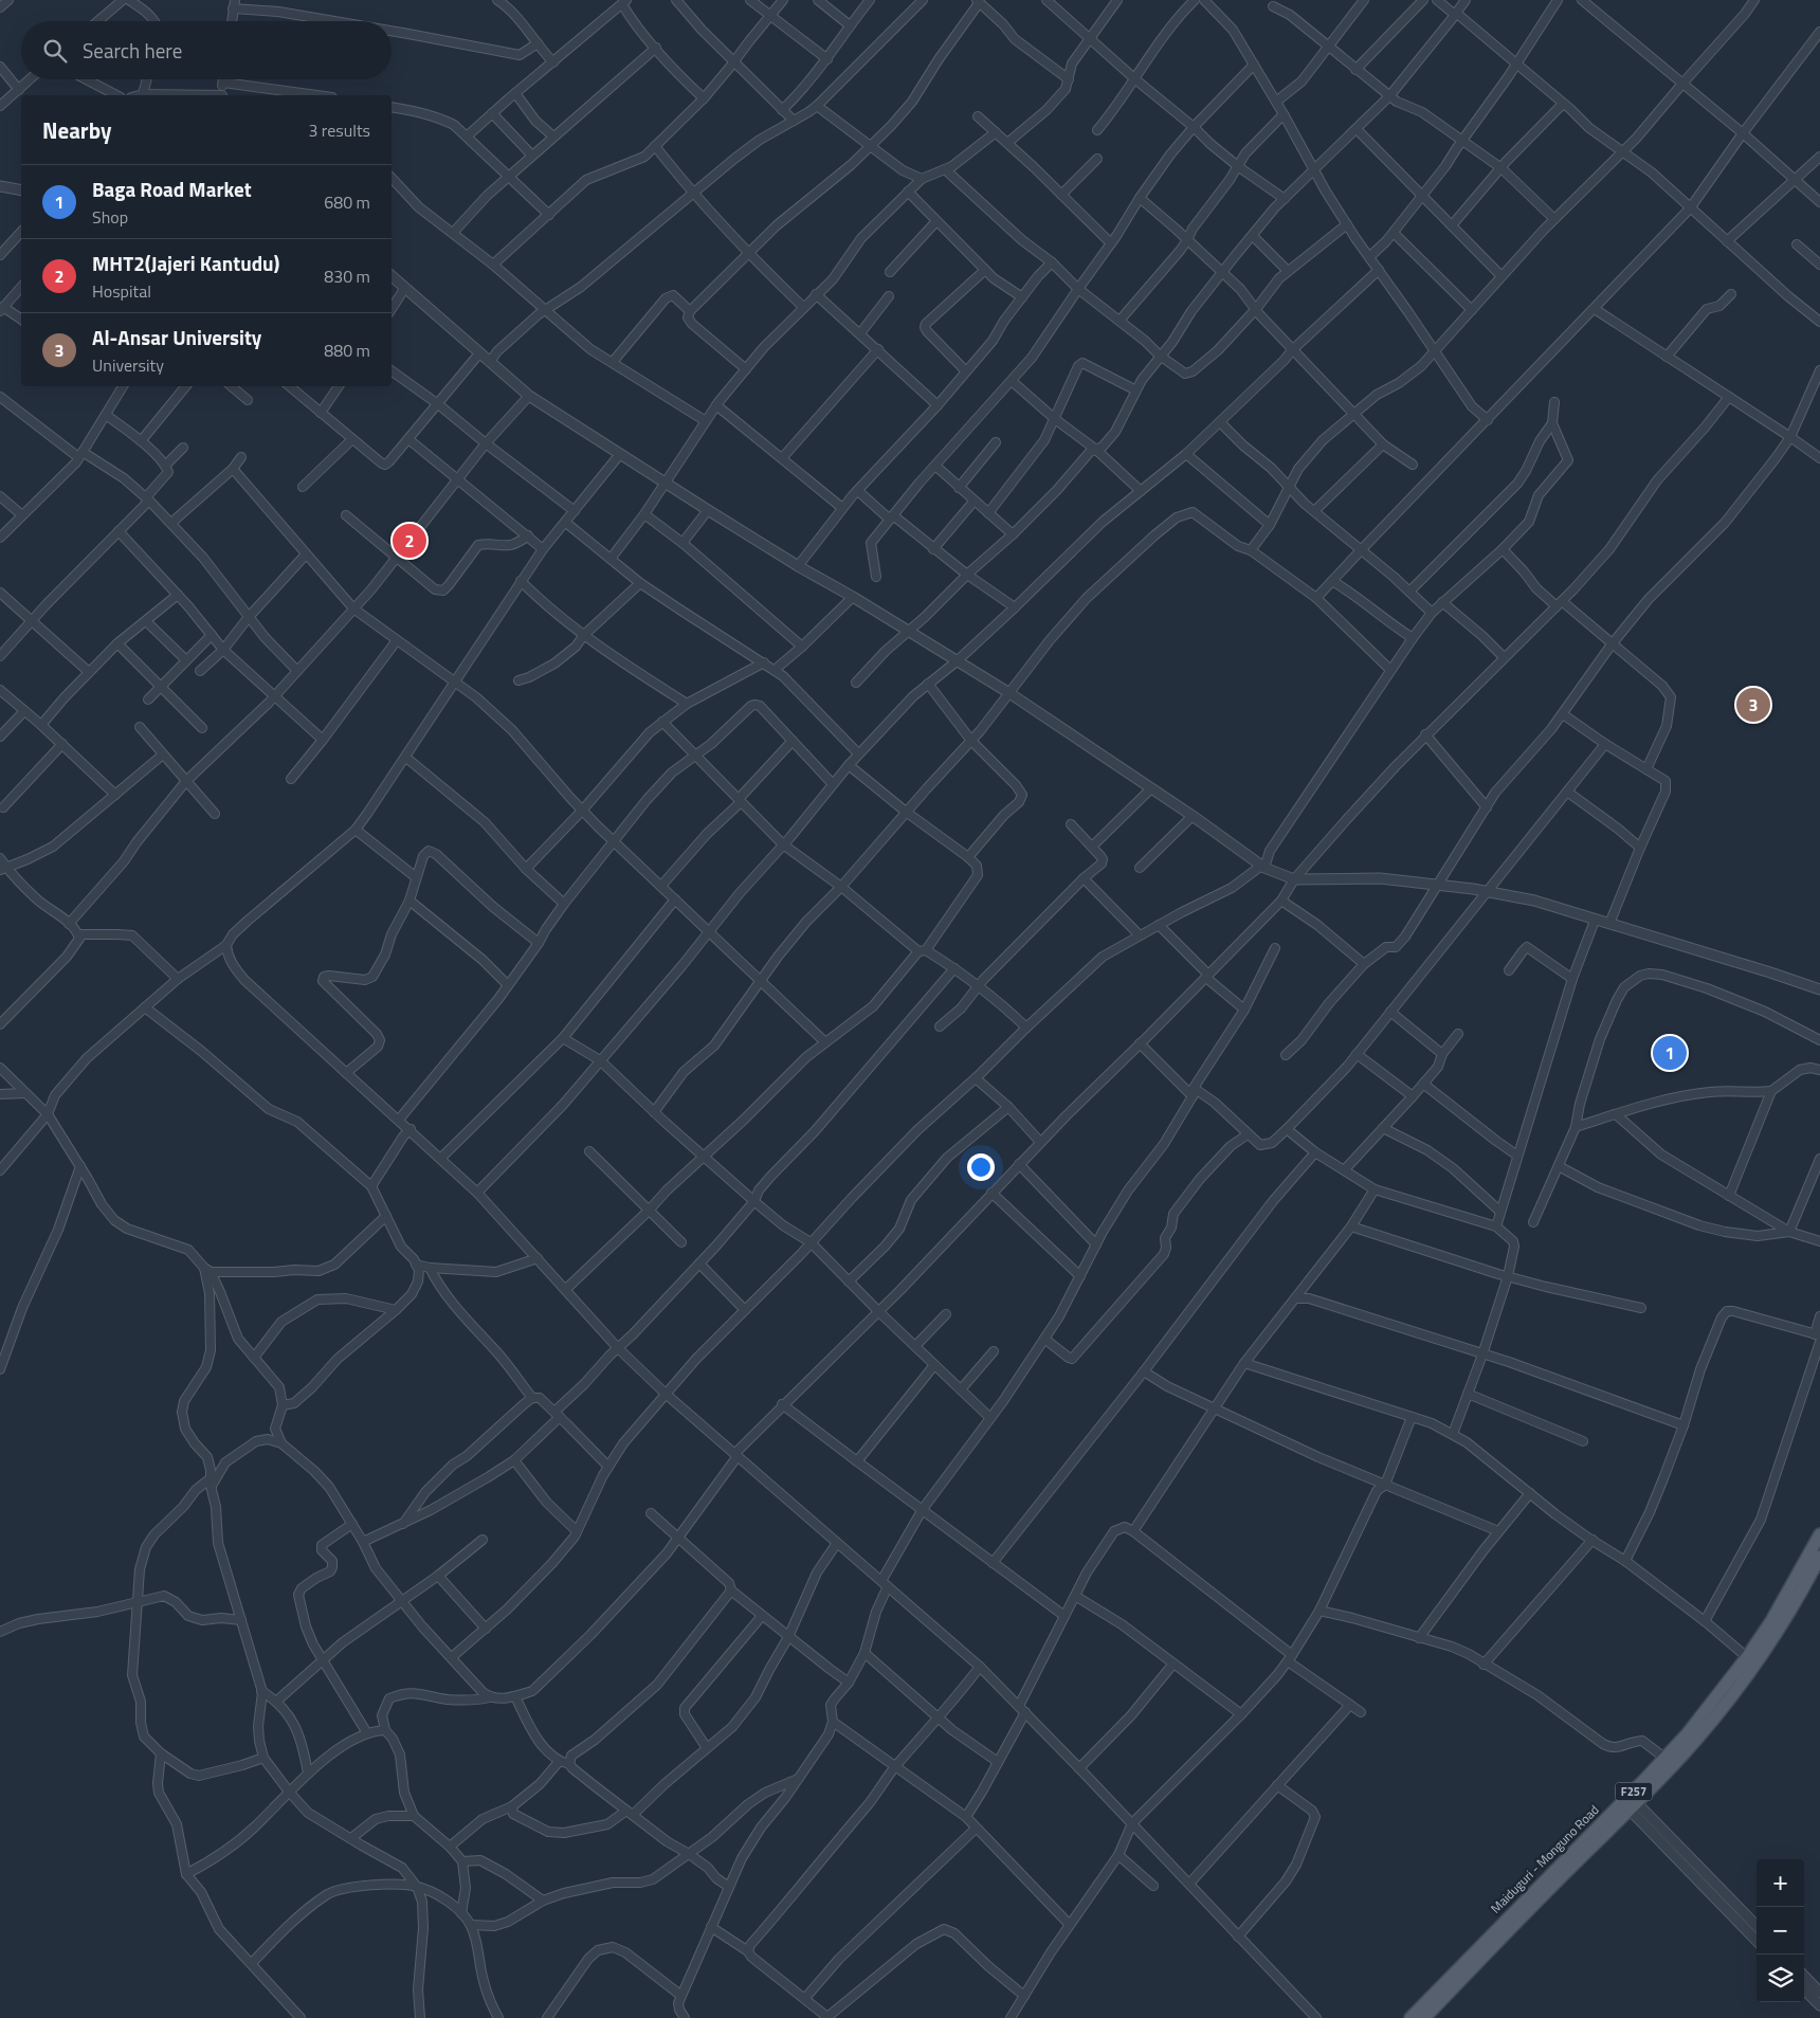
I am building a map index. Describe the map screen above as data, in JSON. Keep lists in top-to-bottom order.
{
  "streets": {
    "main road": ["F257", "Maiduguri - Monguno Road"]
  },
  "page": {
    "search": "Search here",
    "heading": ["Nearby", "3 results"],
    "list": [
      {
        "mark": "1",
        "name": "Baga Road Market",
        "note": "Shop",
        "value": "680 m"
      },
      {
        "mark": "2",
        "name": "MHT2(Jajeri Kantudu)",
        "note": "Hospital",
        "value": "830 m"
      },
      {
        "mark": "3",
        "name": "Al-Ansar University",
        "note": "University",
        "value": "880 m"
      }
    ],
    "pins": ["2", "3", "1"],
    "map_buttons": ["+", "−"]
  }
}
